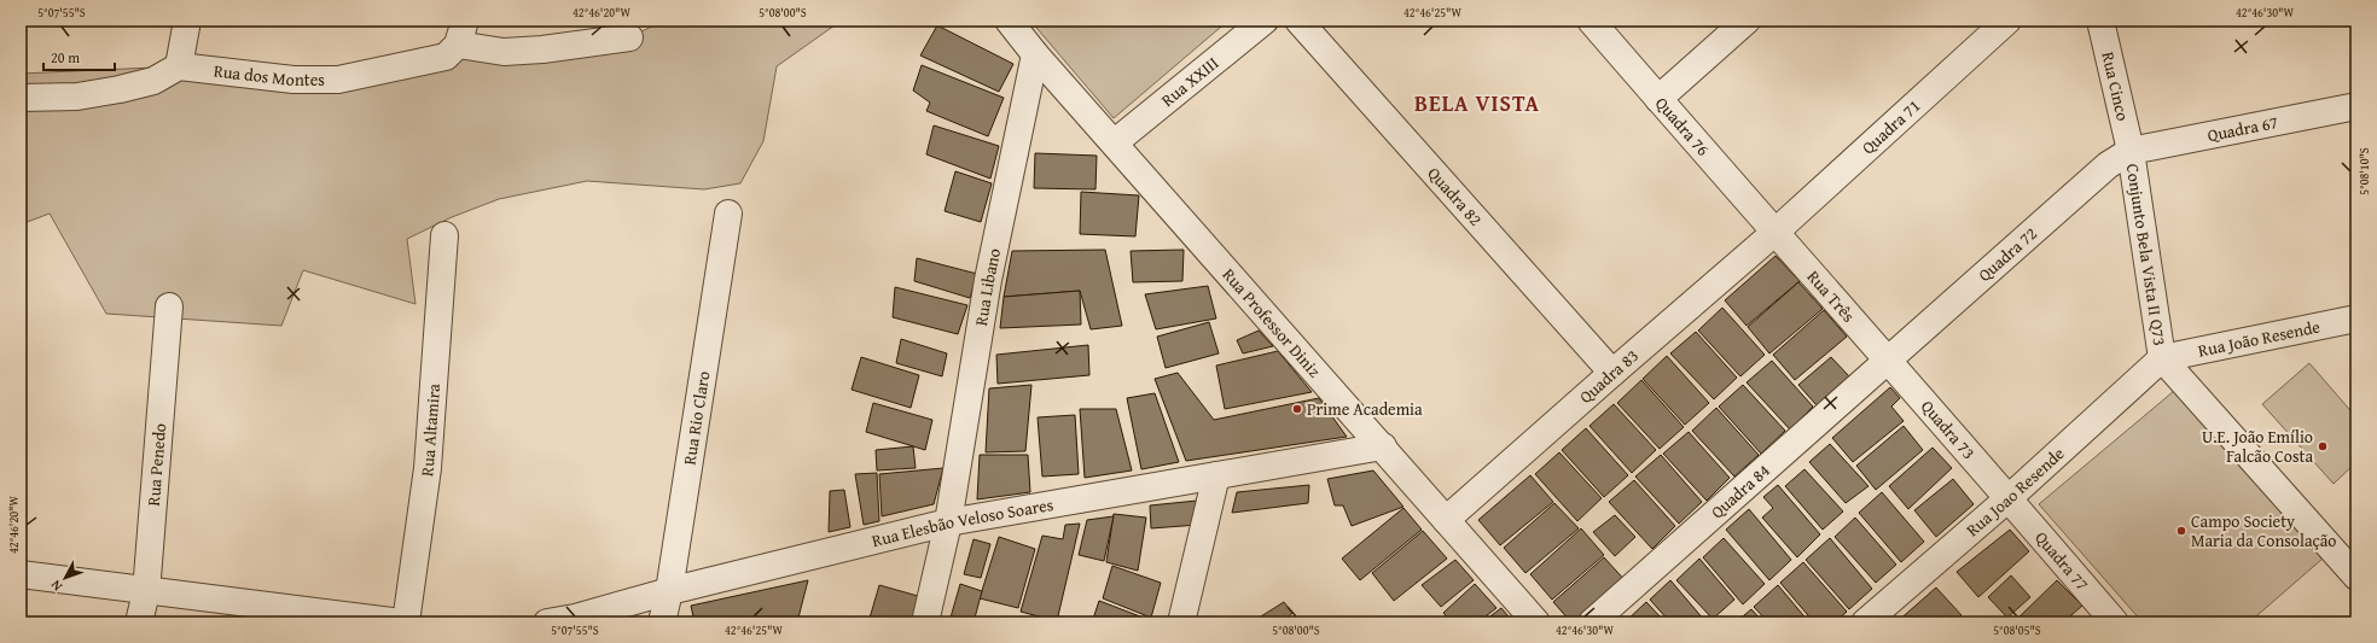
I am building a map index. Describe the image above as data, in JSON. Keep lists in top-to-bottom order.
{
  "streets": {
    "street": [
      "Rua dos Montes",
      "Rua XXIII",
      "Rua Cinco",
      "Quadra 76",
      "Quadra 71",
      "Quadra 67",
      "Quadra 82",
      "Quadra 72",
      "Conjunto Bela Vista II Q73",
      "Rua Libano",
      "Rua Três",
      "Rua Professor Diniz",
      "Rua João Resende",
      "Quadra 83",
      "Rua Rio Claro",
      "Rua Altamira",
      "Quadra 73",
      "Rua Penedo",
      "Quadra 84",
      "Rua Joao Resende",
      "Rua Elesbão Veloso Soares",
      "Quadra 77"
    ]
  },
  "crossings": [
    ["Rua XXIII", "Rua Professor Diniz"],
    ["Rua Cinco", "Quadra 67"],
    ["Rua Cinco", "Quadra 72"],
    ["Rua Cinco", "Conjunto Bela Vista II Q73"],
    ["Quadra 76", "Quadra 71"],
    ["Quadra 76", "Rua Três"],
    ["Quadra 76", "Quadra 83"],
    ["Quadra 71", "Rua Três"],
    ["Quadra 71", "Quadra 83"],
    ["Quadra 67", "Quadra 72"],
    ["Quadra 67", "Conjunto Bela Vista II Q73"],
    ["Quadra 82", "Quadra 83"],
    ["Quadra 72", "Conjunto Bela Vista II Q73"],
    ["Quadra 72", "Rua Três"],
    ["Quadra 72", "Quadra 73"],
    ["Quadra 72", "Quadra 84"],
    ["Conjunto Bela Vista II Q73", "Rua João Resende"],
    ["Conjunto Bela Vista II Q73", "Rua Joao Resende"],
    ["Rua Libano", "Rua Professor Diniz"],
    ["Rua Libano", "Rua Elesbão Veloso Soares"],
    ["Rua Três", "Quadra 83"],
    ["Rua Três", "Quadra 73"],
    ["Rua Três", "Quadra 84"],
    ["Rua Professor Diniz", "Quadra 83"],
    ["Rua Professor Diniz", "Rua Elesbão Veloso Soares"],
    ["Rua João Resende", "Rua Joao Resende"],
    ["Rua Rio Claro", "Rua Elesbão Veloso Soares"],
    ["Quadra 73", "Quadra 84"],
    ["Quadra 73", "Rua Joao Resende"],
    ["Quadra 73", "Quadra 77"],
    ["Rua Joao Resende", "Quadra 77"]
  ],
  "districts": ["BELA VISTA"],
  "places": ["Prime Academia", "U.E. João Emílio Falcão Costa", "Campo Society Maria da Consolação"],
  "scale_bar": "20 m",
  "north": "bottom left",
  "coordinates": [
    "5°07'55\"S",
    "42°46'20\"W",
    "5°08'00\"S",
    "42°46'25\"W",
    "42°46'30\"W",
    "5°08'10\"S",
    "5°08'05\"S"
  ]
}
